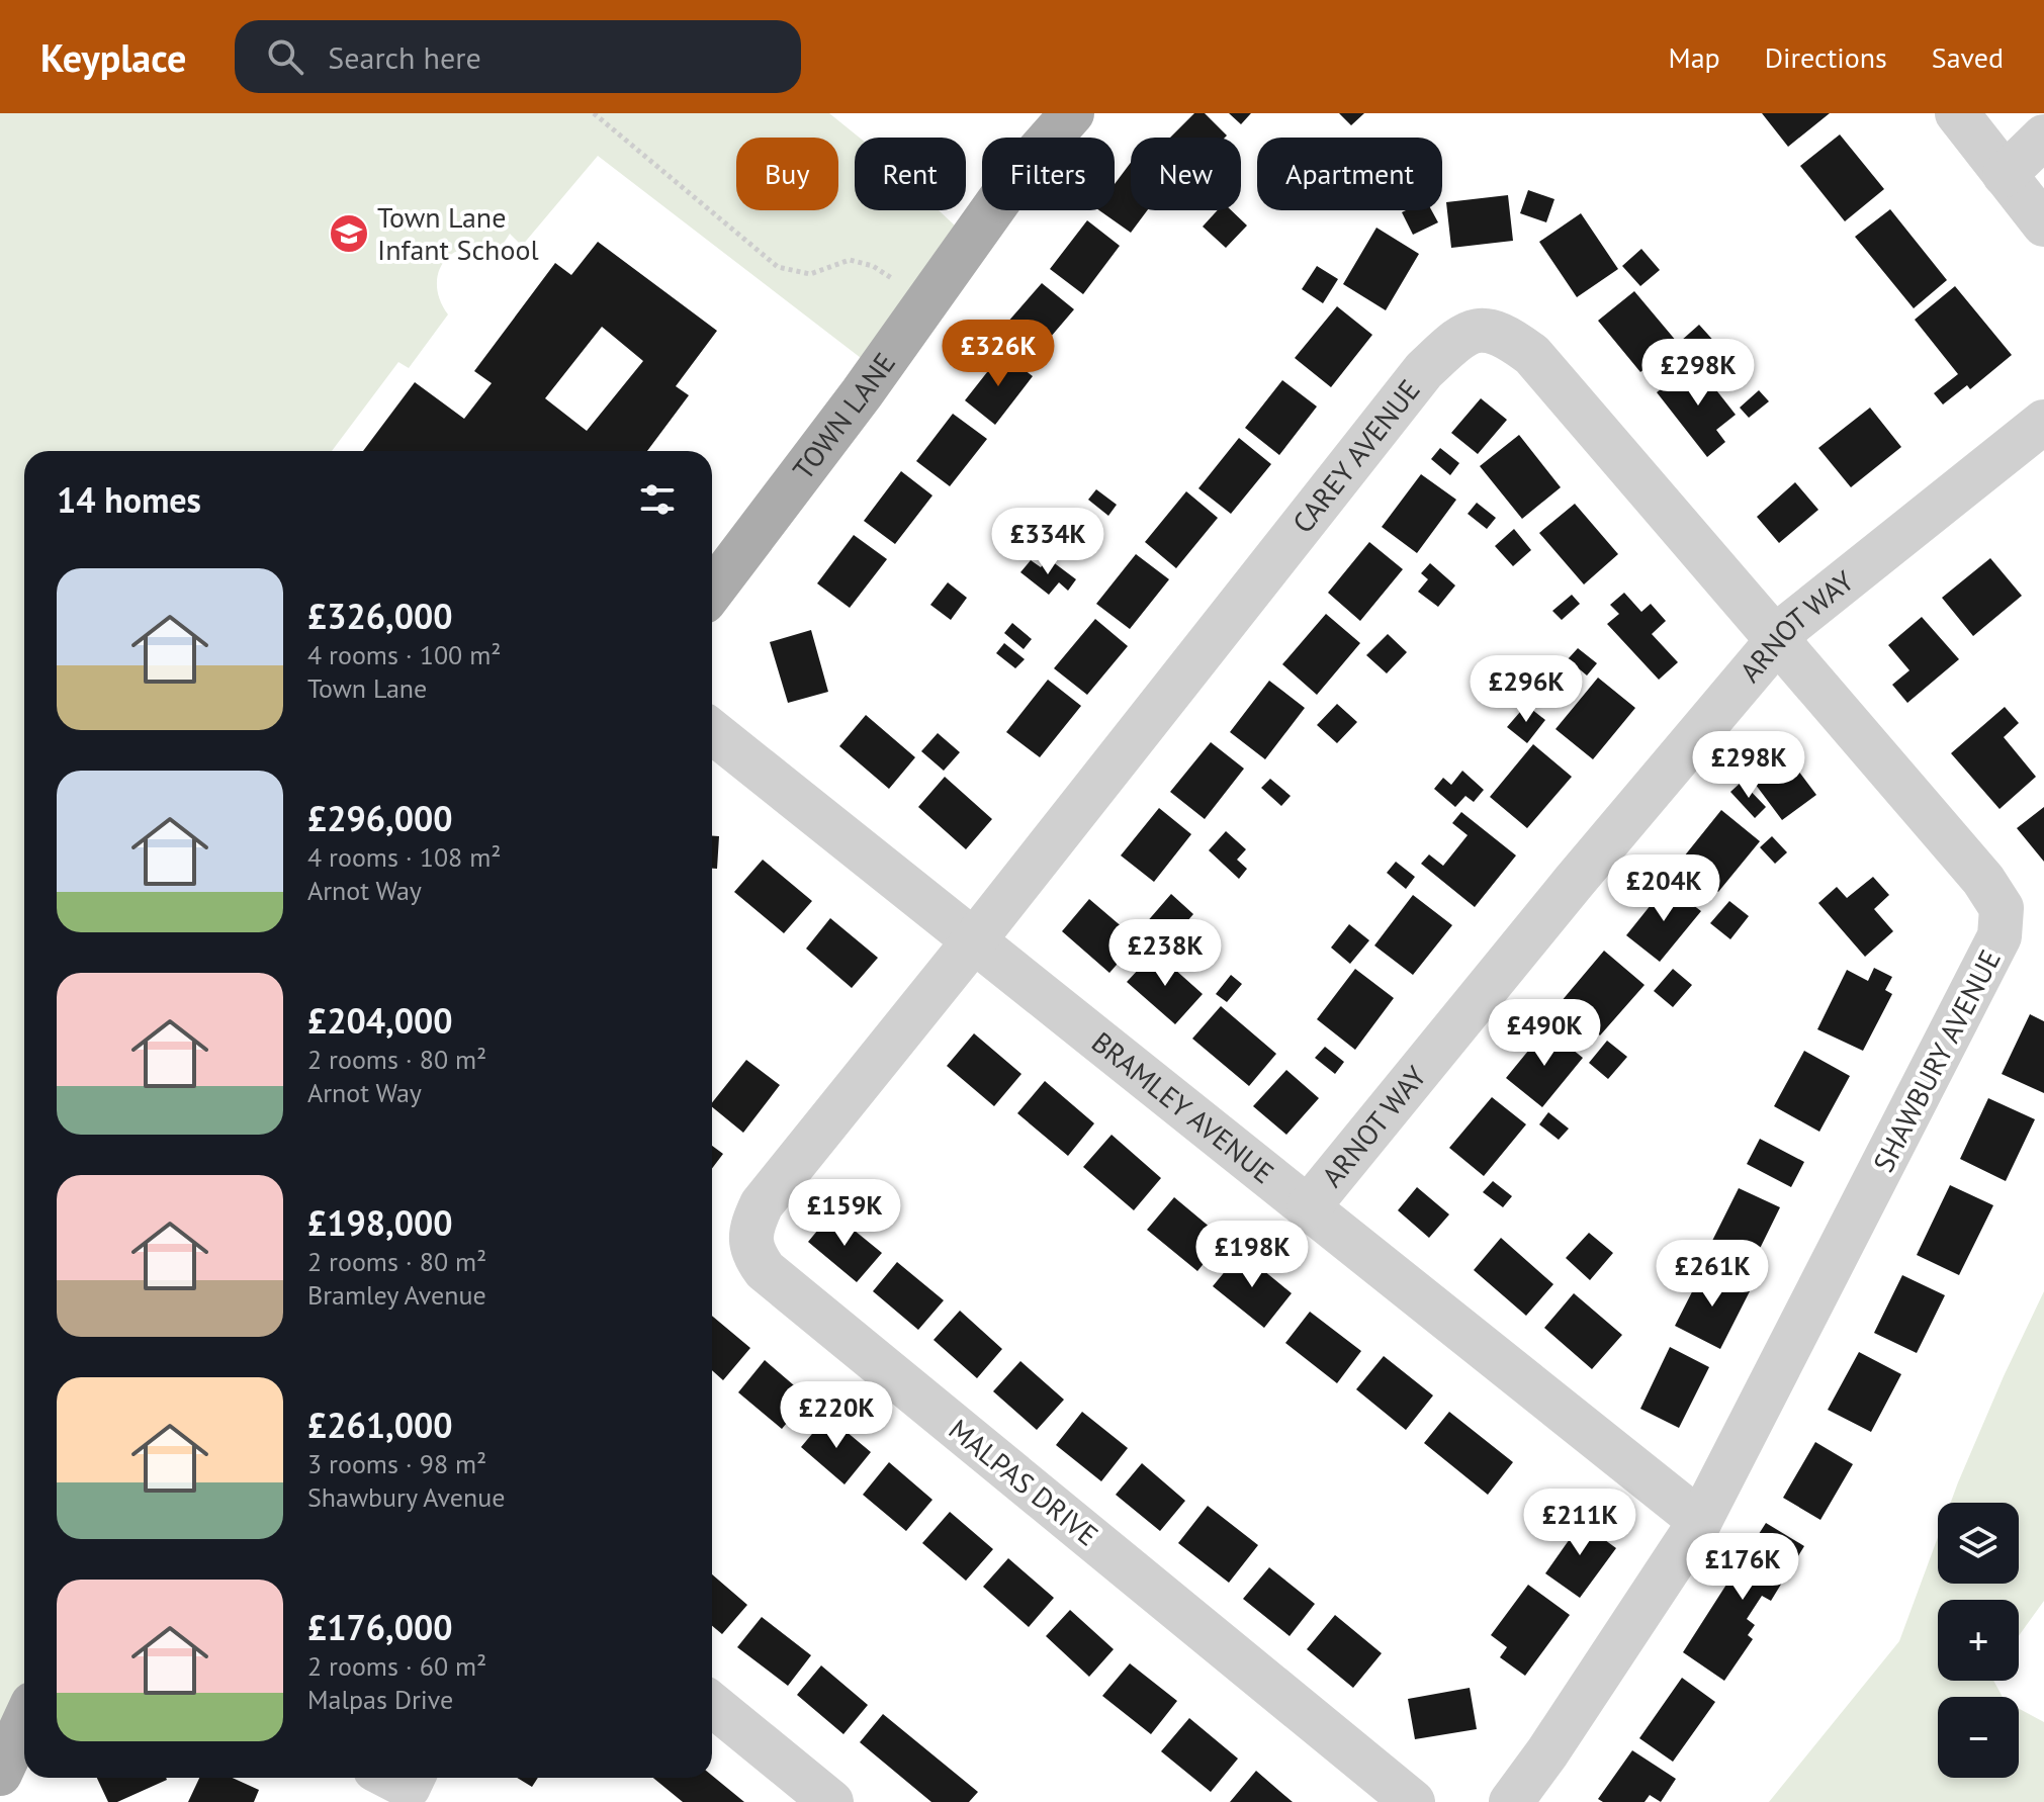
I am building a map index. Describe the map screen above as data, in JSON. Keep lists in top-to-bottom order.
{
  "streets": {
    "main road": ["TOWN LANE"],
    "street": [
      "CAREY AVENUE",
      "ARNOT WAY",
      "SHAWBURY AVENUE",
      "BRAMLEY AVENUE",
      "MALPAS DRIVE"
    ]
  },
  "crossings": [
    ["CAREY AVENUE", "ARNOT WAY"],
    ["CAREY AVENUE", "SHAWBURY AVENUE"],
    ["CAREY AVENUE", "BRAMLEY AVENUE"],
    ["CAREY AVENUE", "MALPAS DRIVE"],
    ["ARNOT WAY", "SHAWBURY AVENUE"],
    ["ARNOT WAY", "BRAMLEY AVENUE"],
    ["SHAWBURY AVENUE", "BRAMLEY AVENUE"],
    ["BRAMLEY AVENUE", "MALPAS DRIVE"]
  ],
  "places": {
    "school or university": ["Town Lane Infant School"]
  },
  "page": {
    "header": "Keyplace",
    "search": "Search here",
    "nav": ["Map", "Directions", "Saved"],
    "chip": [
      "Buy",
      "Rent",
      "Filters",
      "New",
      "Apartment"
    ],
    "price": [
      "£326K",
      "£298K",
      "£334K",
      "£296K",
      "£298K",
      "£204K",
      "£238K",
      "£490K",
      "£159K",
      "£198K",
      "£261K",
      "£220K",
      "£211K",
      "£176K"
    ],
    "heading": "14 homes",
    "list": [
      {
        "name": "£326,000",
        "note": "4 rooms · 100 m² · Town Lane"
      },
      {
        "name": "£296,000",
        "note": "4 rooms · 108 m² · Arnot Way"
      },
      {
        "name": "£204,000",
        "note": "2 rooms · 80 m² · Arnot Way"
      },
      {
        "name": "£198,000",
        "note": "2 rooms · 80 m² · Bramley Avenue"
      },
      {
        "name": "£261,000",
        "note": "3 rooms · 98 m² · Shawbury Avenue"
      },
      {
        "name": "£176,000",
        "note": "2 rooms · 60 m² · Malpas Drive"
      }
    ],
    "map_buttons": ["+", "−"]
  }
}
